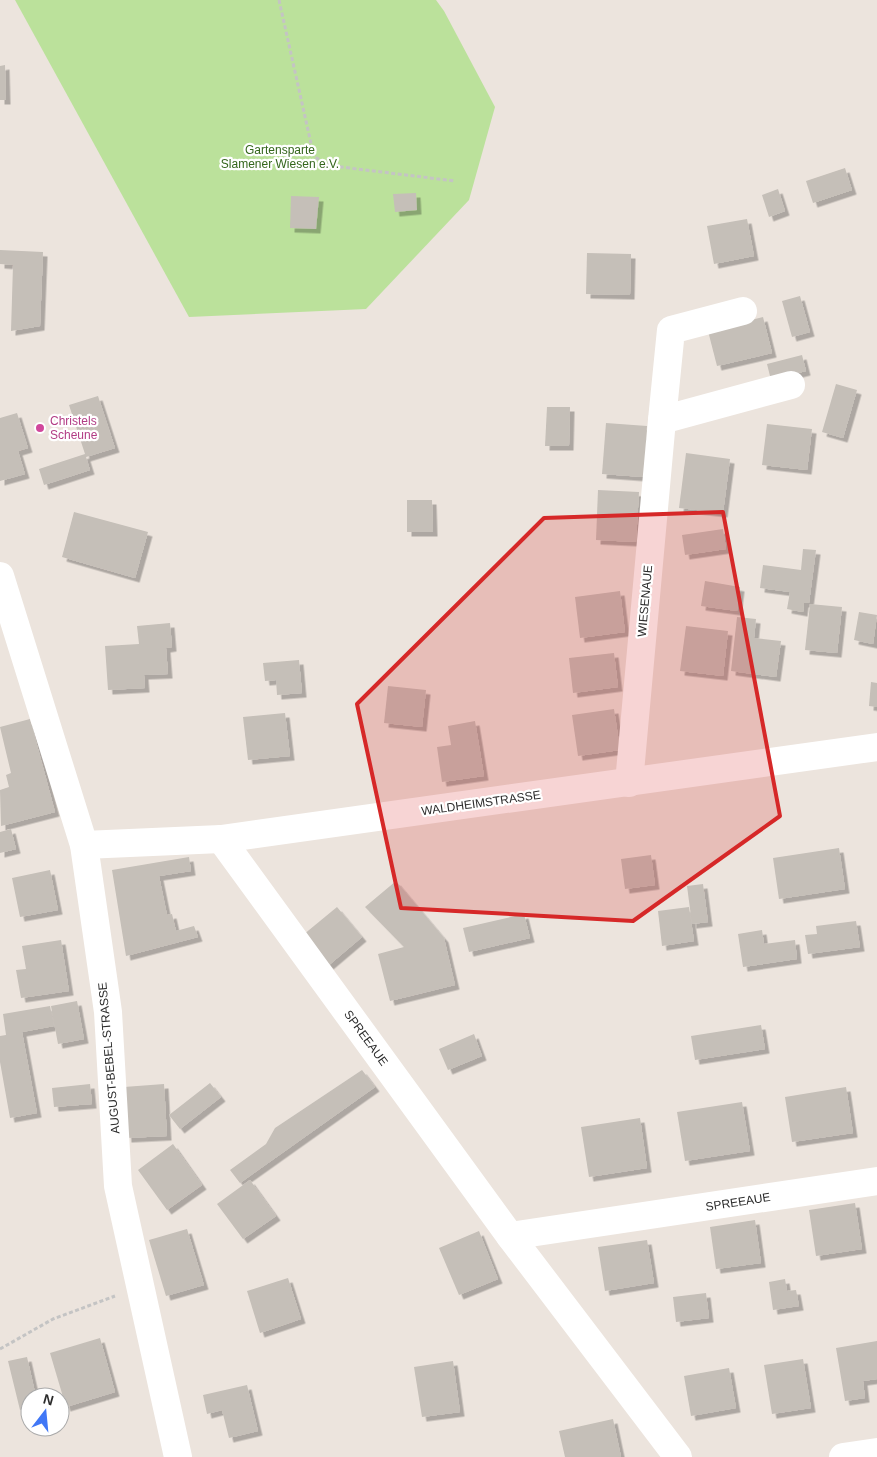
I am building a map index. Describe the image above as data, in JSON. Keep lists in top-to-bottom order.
{
  "streets": {
    "street": [
      "WIESENAUE",
      "WALDHEIMSTRASSE",
      "SPREEAUE",
      "AUGUST-BEBEL-STRASSE"
    ]
  },
  "crossings": [
    ["WIESENAUE", "WALDHEIMSTRASSE"],
    ["WALDHEIMSTRASSE", "SPREEAUE"],
    ["WALDHEIMSTRASSE", "AUGUST-BEBEL-STRASSE"]
  ],
  "parks": ["Gartensparte Slamener Wiesen e.V."],
  "places": ["Christels Scheune"],
  "north": "top"
}
